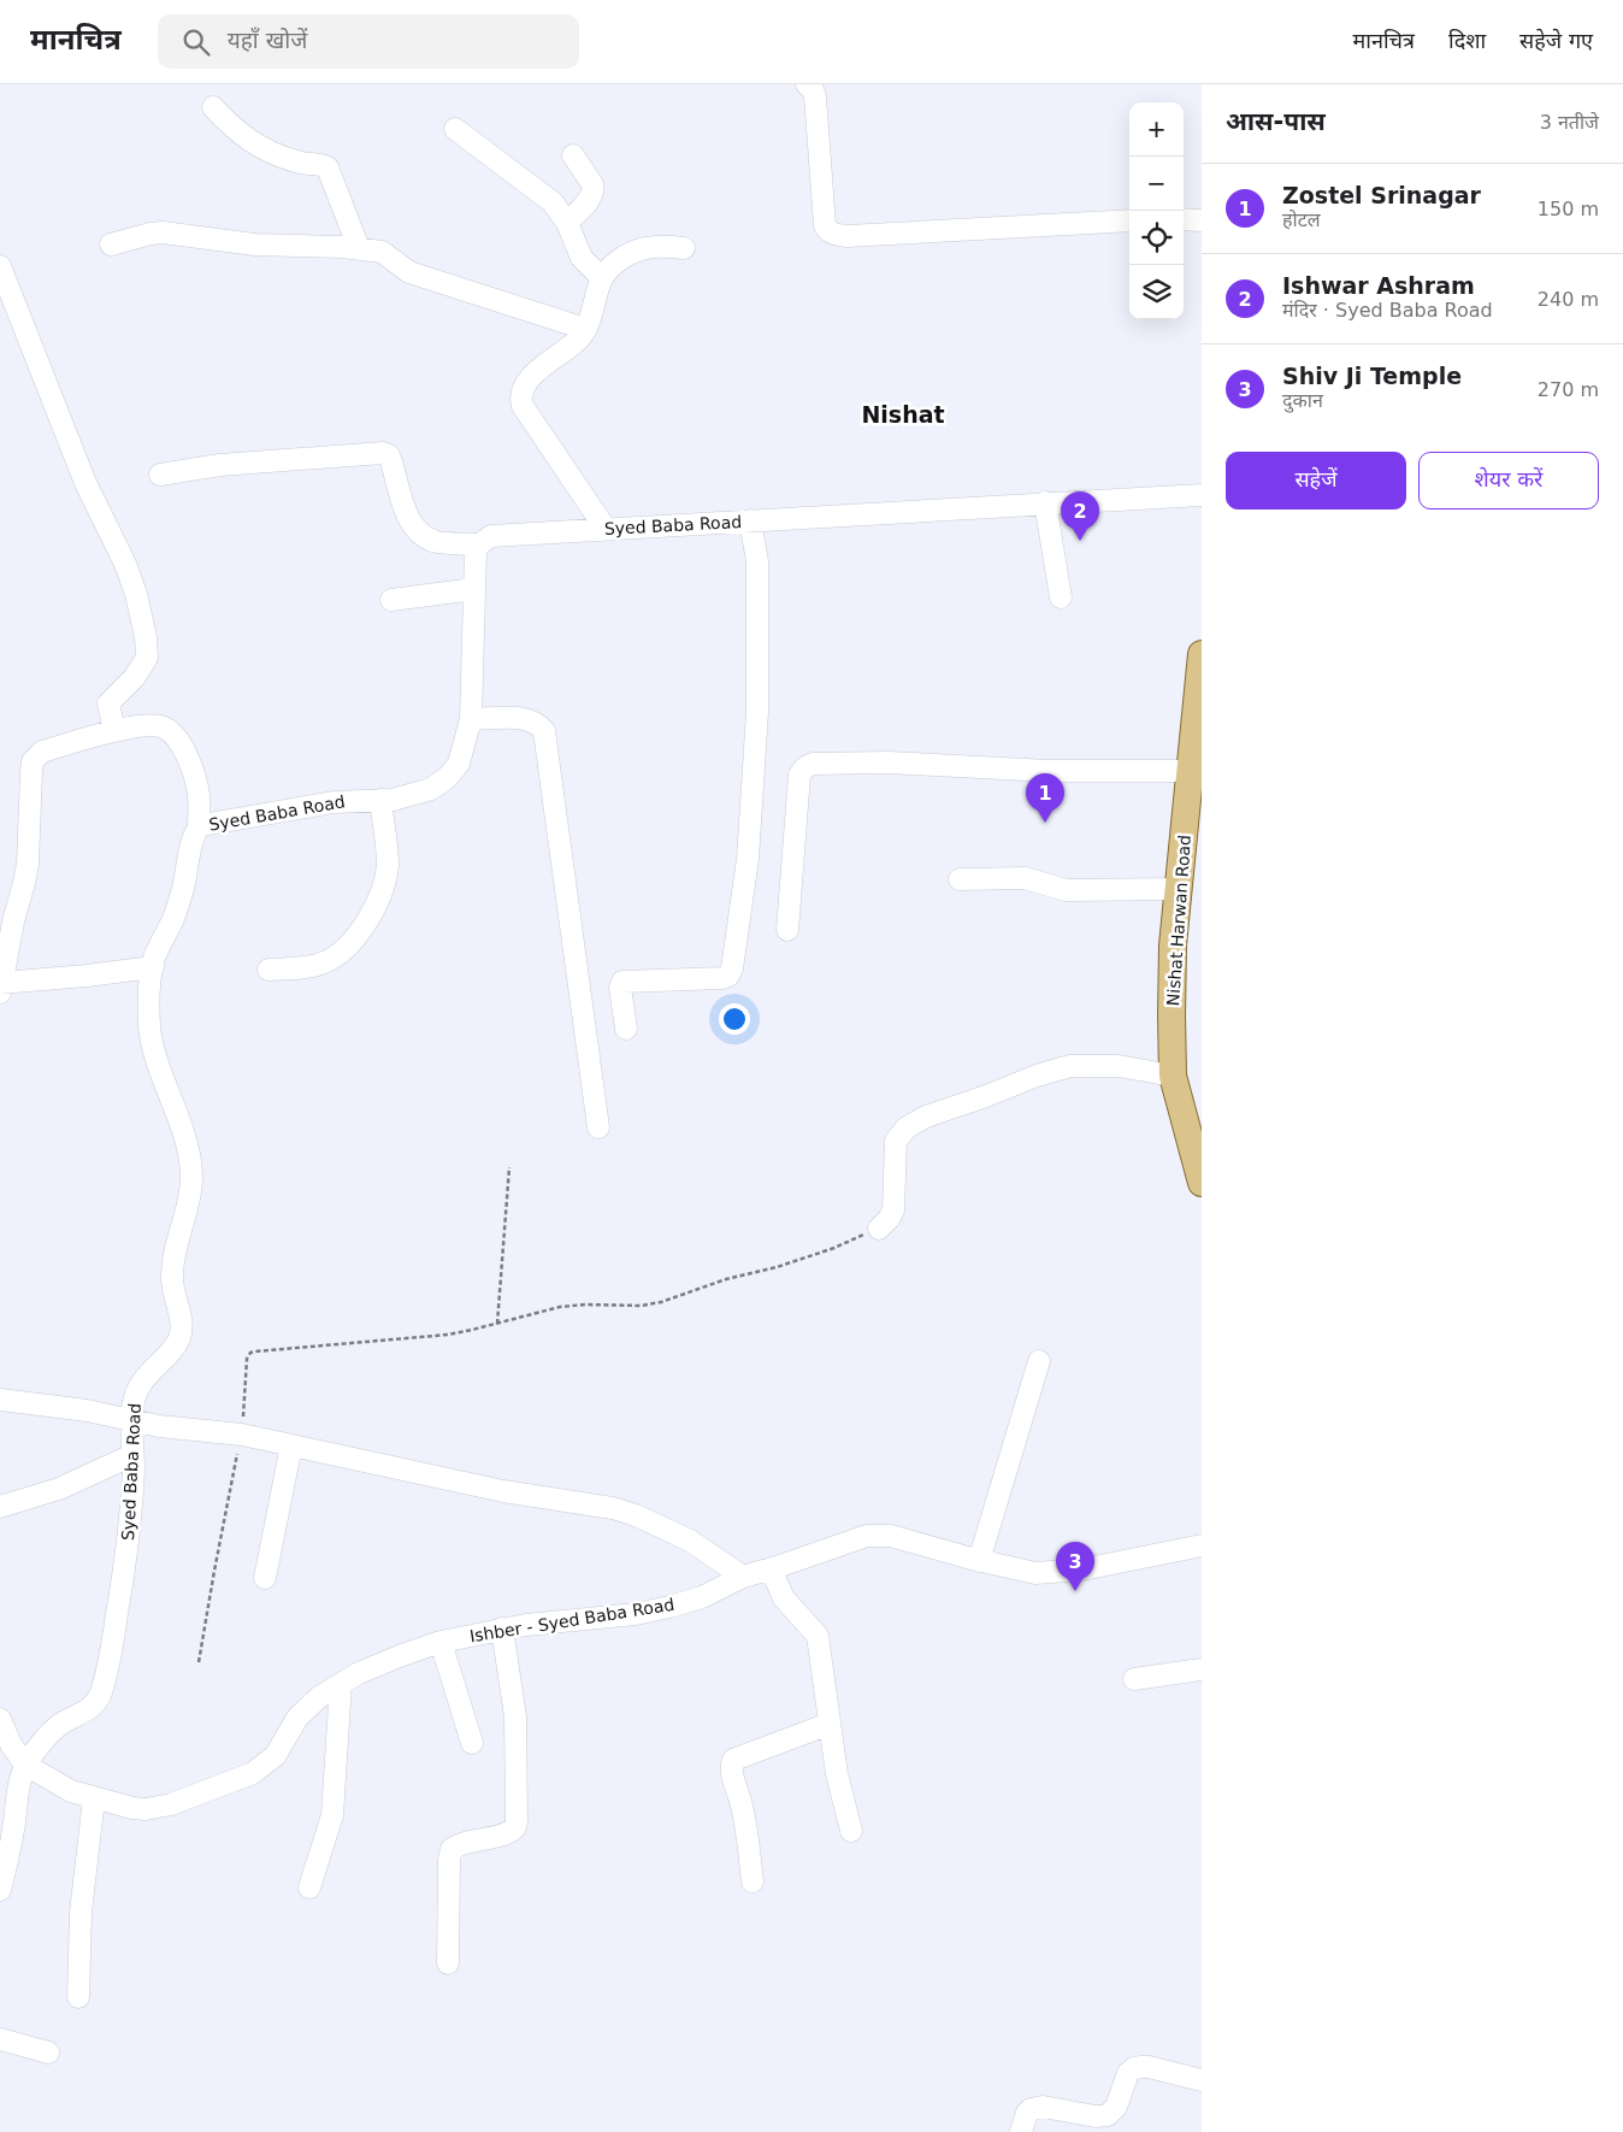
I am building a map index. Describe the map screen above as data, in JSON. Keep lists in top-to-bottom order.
{
  "streets": {
    "main road": ["Nishat Harwan Road"],
    "street": ["Syed Baba Road", "Ishber - Syed Baba Road"]
  },
  "crossings": [
    ["Syed Baba Road", "Ishber - Syed Baba Road"]
  ],
  "districts": ["Nishat"],
  "page": {
    "header": "मानचित्र",
    "search": "यहाँ खोजें",
    "nav": ["मानचित्र", "दिशा", "सहेजे गए"],
    "heading": ["आस-पास", "3 नतीजे"],
    "map_buttons": ["+", "−"],
    "list": [
      {
        "mark": "1",
        "name": "Zostel Srinagar",
        "note": "होटल",
        "value": "150 m"
      },
      {
        "mark": "2",
        "name": "Ishwar Ashram",
        "note": "मंदिर · Syed Baba Road",
        "value": "240 m"
      },
      {
        "mark": "3",
        "name": "Shiv Ji Temple",
        "note": "दुकान",
        "value": "270 m"
      }
    ],
    "buttons": ["सहेजें", "शेयर करें"],
    "pins": ["2", "1", "3"]
  }
}
